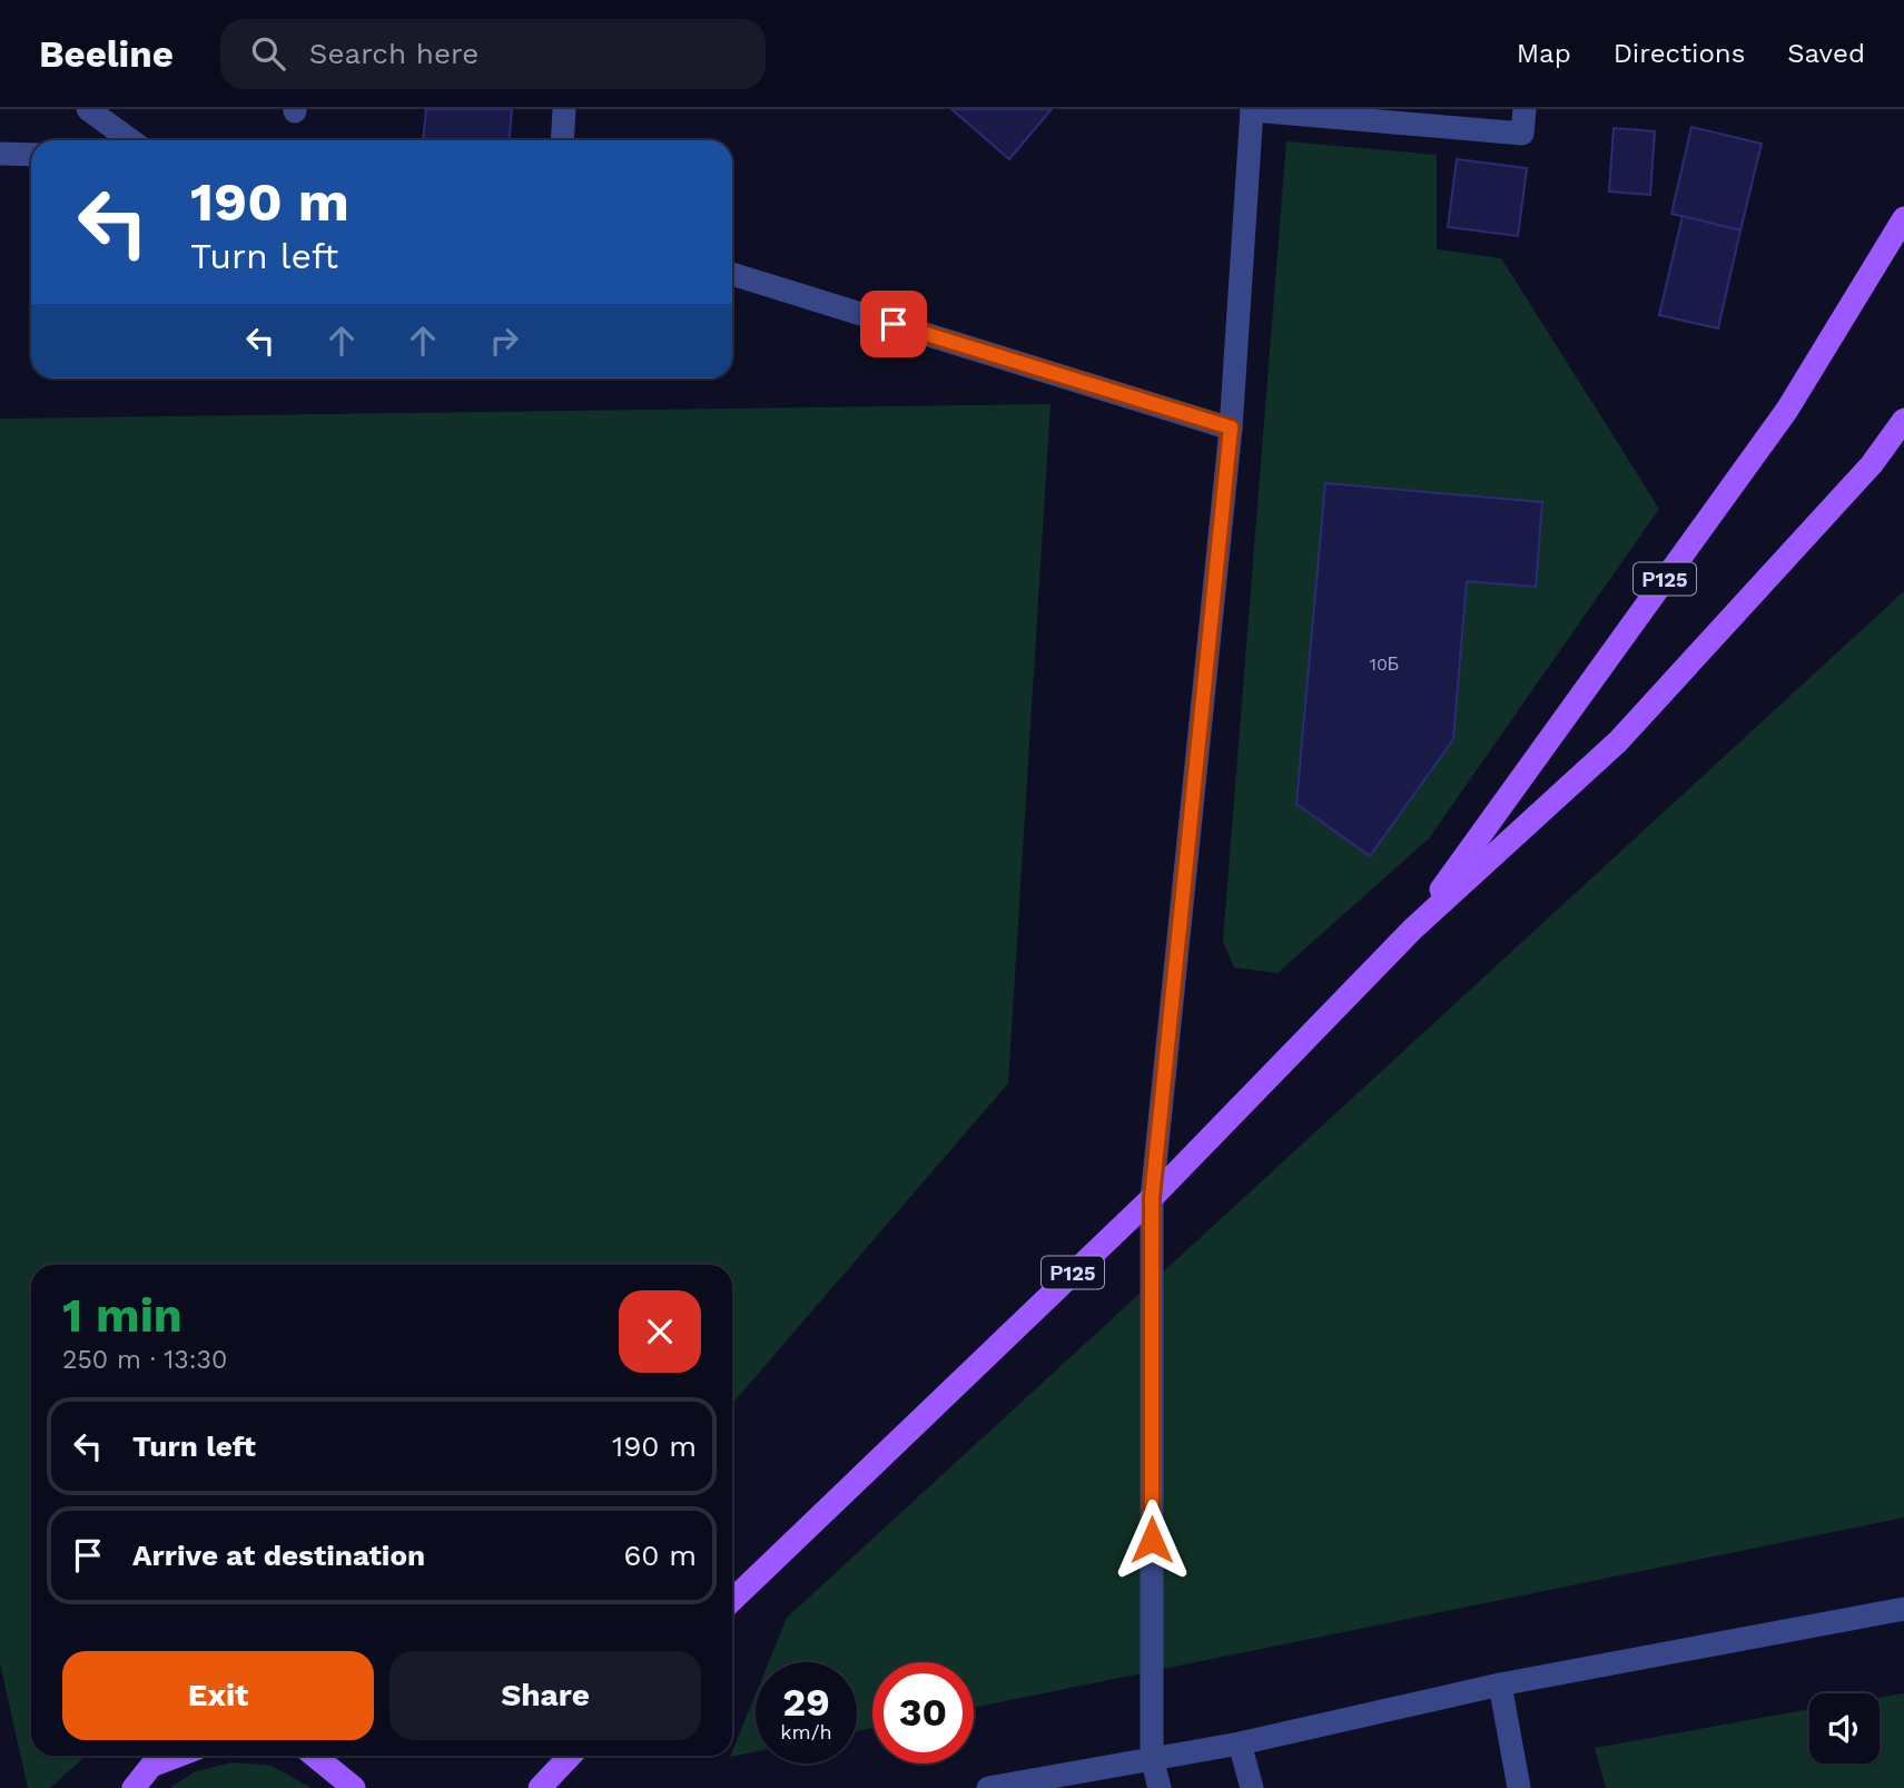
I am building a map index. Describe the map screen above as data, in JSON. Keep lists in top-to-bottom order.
{
  "streets": {
    "main road": ["Р125"]
  },
  "house_numbers": ["10Б"],
  "page": {
    "header": "Beeline",
    "search": "Search here",
    "nav": ["Map", "Directions", "Saved"],
    "turn": ["190 m", "Turn left"],
    "heading": ["1 min", "250 m · 13:30"],
    "list": [
      {
        "name": "Turn left",
        "value": "190 m"
      },
      {
        "name": "Arrive at destination",
        "value": "60 m"
      }
    ],
    "buttons": ["Exit", "Share"],
    "speed": "29 km/h",
    "limit": "30"
  }
}
